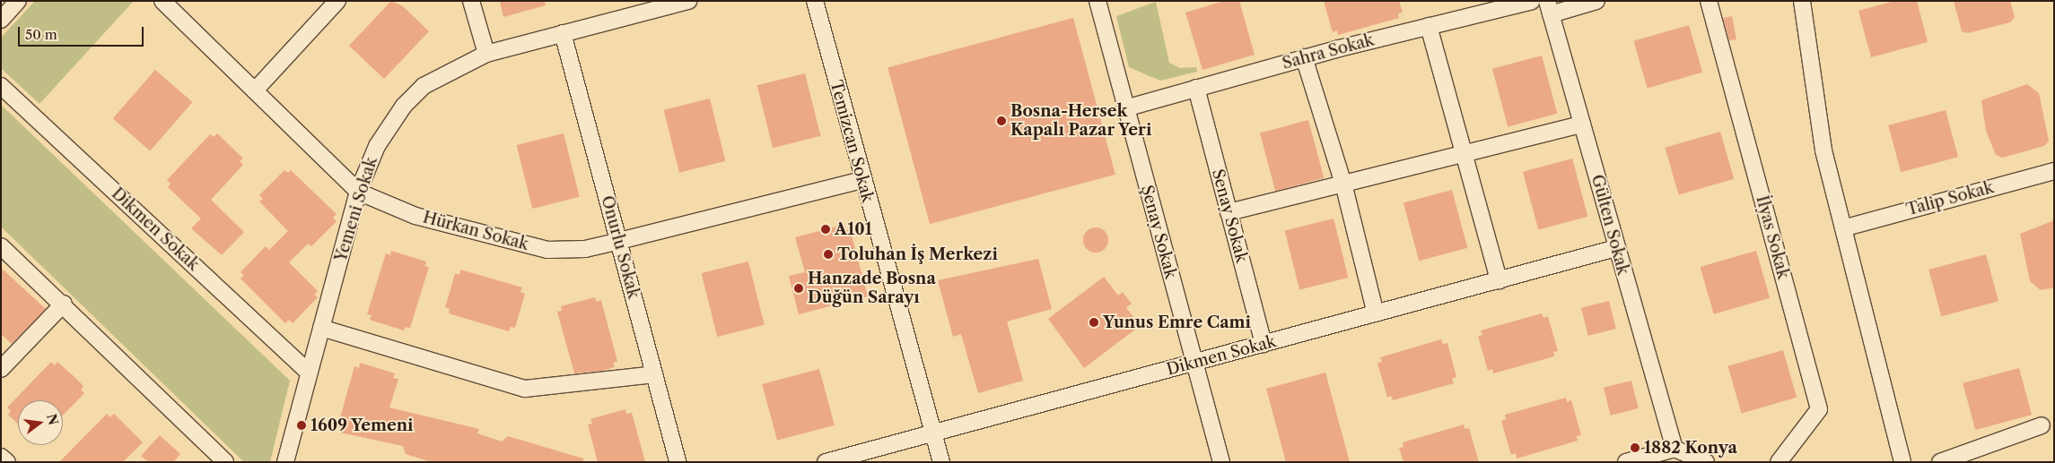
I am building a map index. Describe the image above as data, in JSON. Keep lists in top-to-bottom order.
{
  "streets": {
    "street": [
      "Sahra Sokak",
      "Temizcan Sokak",
      "Talip Sokak",
      "Yemeni Sokak",
      "Senay Sokak",
      "Gülten Sokak",
      "Dikmen Sokak",
      "Hürkan Sokak",
      "Şenay Sokak",
      "İlyas Sokak",
      "Onurlu Sokak"
    ]
  },
  "crossings": [
    ["Sahra Sokak", "Senay Sokak"],
    ["Sahra Sokak", "Şenay Sokak"],
    ["Temizcan Sokak", "Dikmen Sokak"],
    ["Temizcan Sokak", "Hürkan Sokak"],
    ["Yemeni Sokak", "Dikmen Sokak"],
    ["Yemeni Sokak", "Hürkan Sokak"],
    ["Yemeni Sokak", "Onurlu Sokak"],
    ["Senay Sokak", "Dikmen Sokak"],
    ["Gülten Sokak", "Dikmen Sokak"],
    ["Dikmen Sokak", "Şenay Sokak"],
    ["Hürkan Sokak", "Onurlu Sokak"]
  ],
  "places": [
    "Bosna-Hersek Kapalı Pazar Yeri",
    "A101",
    "Toluhan İş Merkezi",
    "Hanzade Bosna Düğün Sarayı",
    "Yunus Emre Cami",
    "1609 Yemeni",
    "1882 Konya"
  ],
  "scale_bar": "50 m",
  "north": "right"
}
